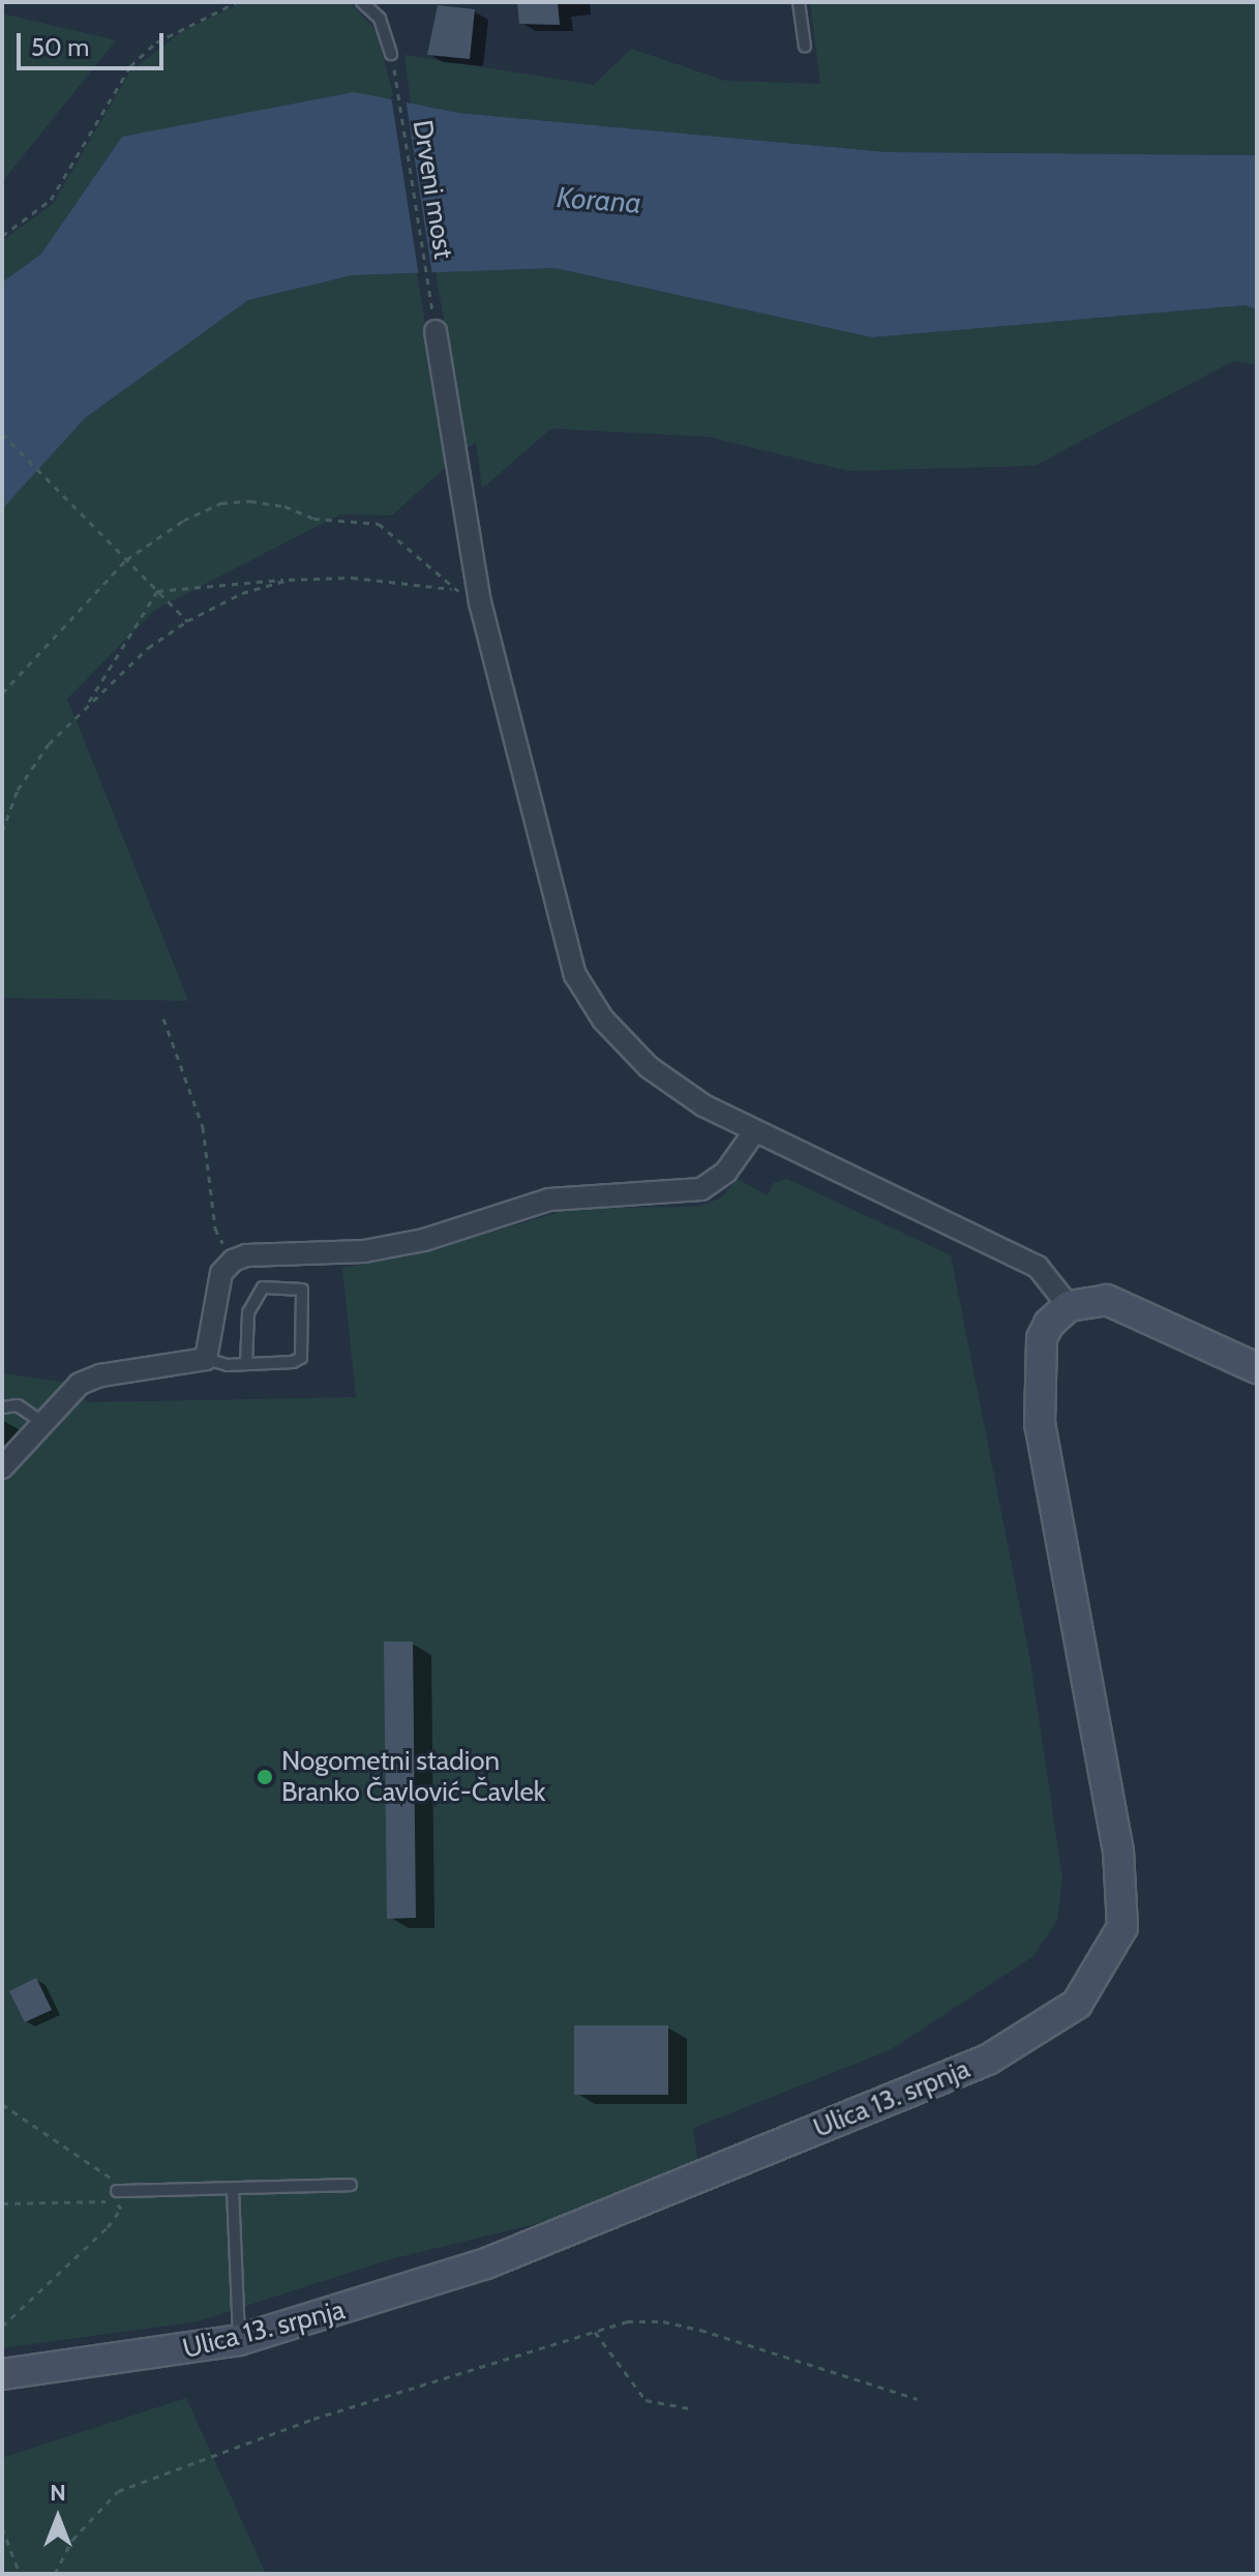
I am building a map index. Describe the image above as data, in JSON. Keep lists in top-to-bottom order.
{
  "streets": {
    "street": ["Ulica 13. srpnja"],
    "path": ["Drveni most"]
  },
  "water": ["Korana"],
  "places": ["Nogometni stadion Branko Čavlović-Čavlek"],
  "scale_bar": "50 m",
  "north": "top"
}
